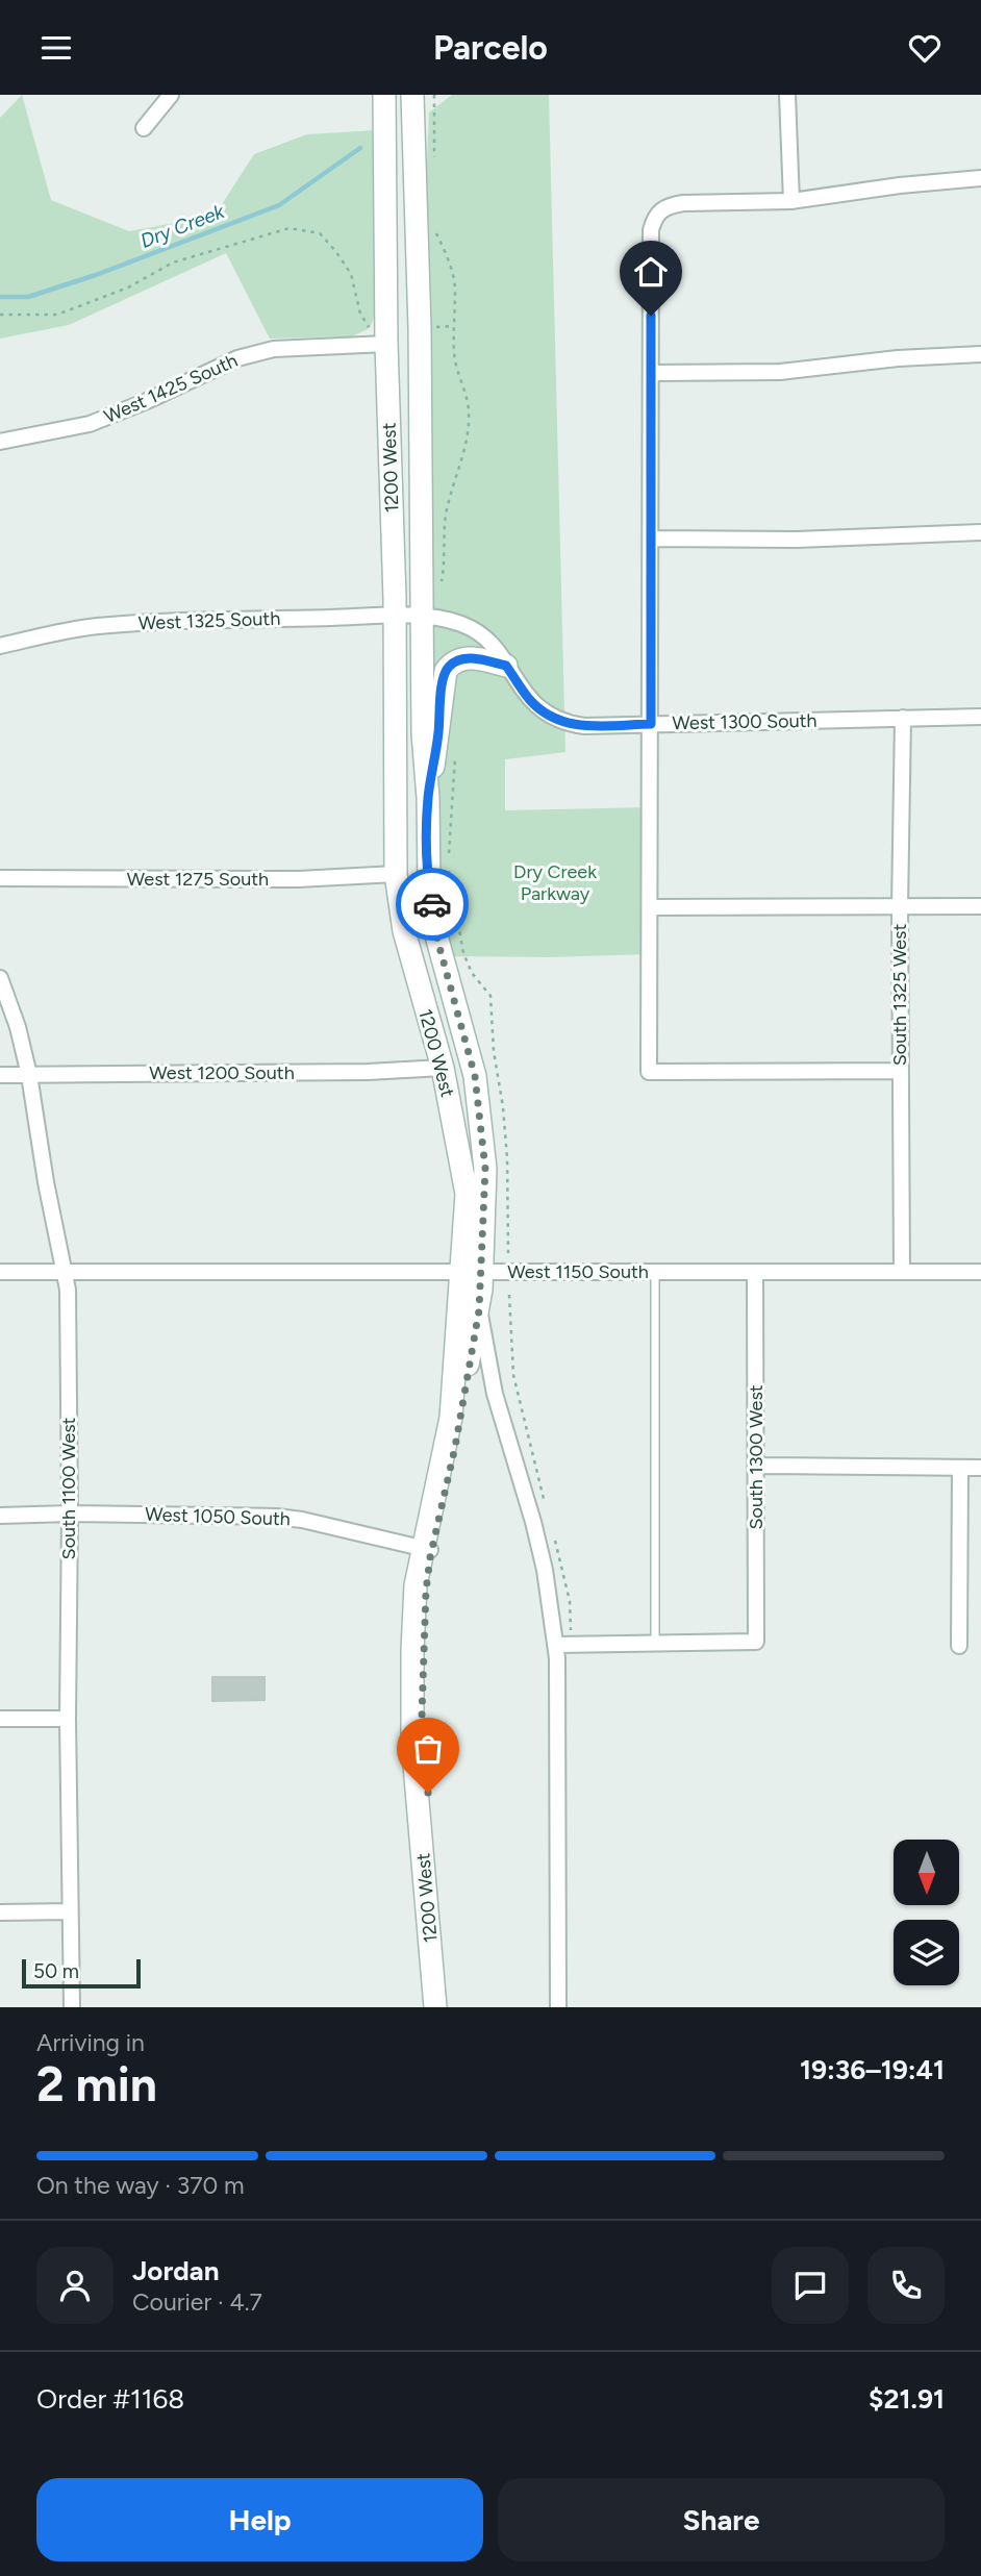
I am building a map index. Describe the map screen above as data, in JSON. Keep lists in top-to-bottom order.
{
  "streets": {
    "street": [
      "West 1425 South",
      "1200 West",
      "West 1325 South",
      "West 1300 South",
      "West 1275 South",
      "South 1325 West",
      "West 1200 South",
      "West 1150 South",
      "South 1300 West",
      "South 1100 West",
      "West 1050 South"
    ]
  },
  "crossings": [
    ["West 1425 South", "1200 West"],
    ["1200 West", "West 1325 South"],
    ["1200 West", "West 1300 South"],
    ["1200 West", "West 1275 South"],
    ["1200 West", "West 1200 South"],
    ["1200 West", "West 1150 South"],
    ["1200 West", "West 1050 South"],
    ["West 1325 South", "West 1300 South"],
    ["West 1300 South", "South 1325 West"],
    ["South 1325 West", "West 1150 South"],
    ["West 1200 South", "South 1100 West"],
    ["West 1150 South", "South 1300 West"],
    ["West 1150 South", "South 1100 West"],
    ["South 1100 West", "West 1050 South"]
  ],
  "water": ["Dry Creek"],
  "parks": ["Dry Creek Parkway"],
  "scale_bar": "50 m",
  "north": "bottom",
  "page": {
    "header": "Parcelo",
    "scale": "50 m",
    "heading": ["2 min", "Arriving in", "19:36–19:41"],
    "panel": [
      "Jordan",
      "Courier · 4.7",
      "Order #1168",
      "$21.91"
    ],
    "bar": "On the way · 370 m",
    "buttons": ["Help", "Share"]
  }
}
